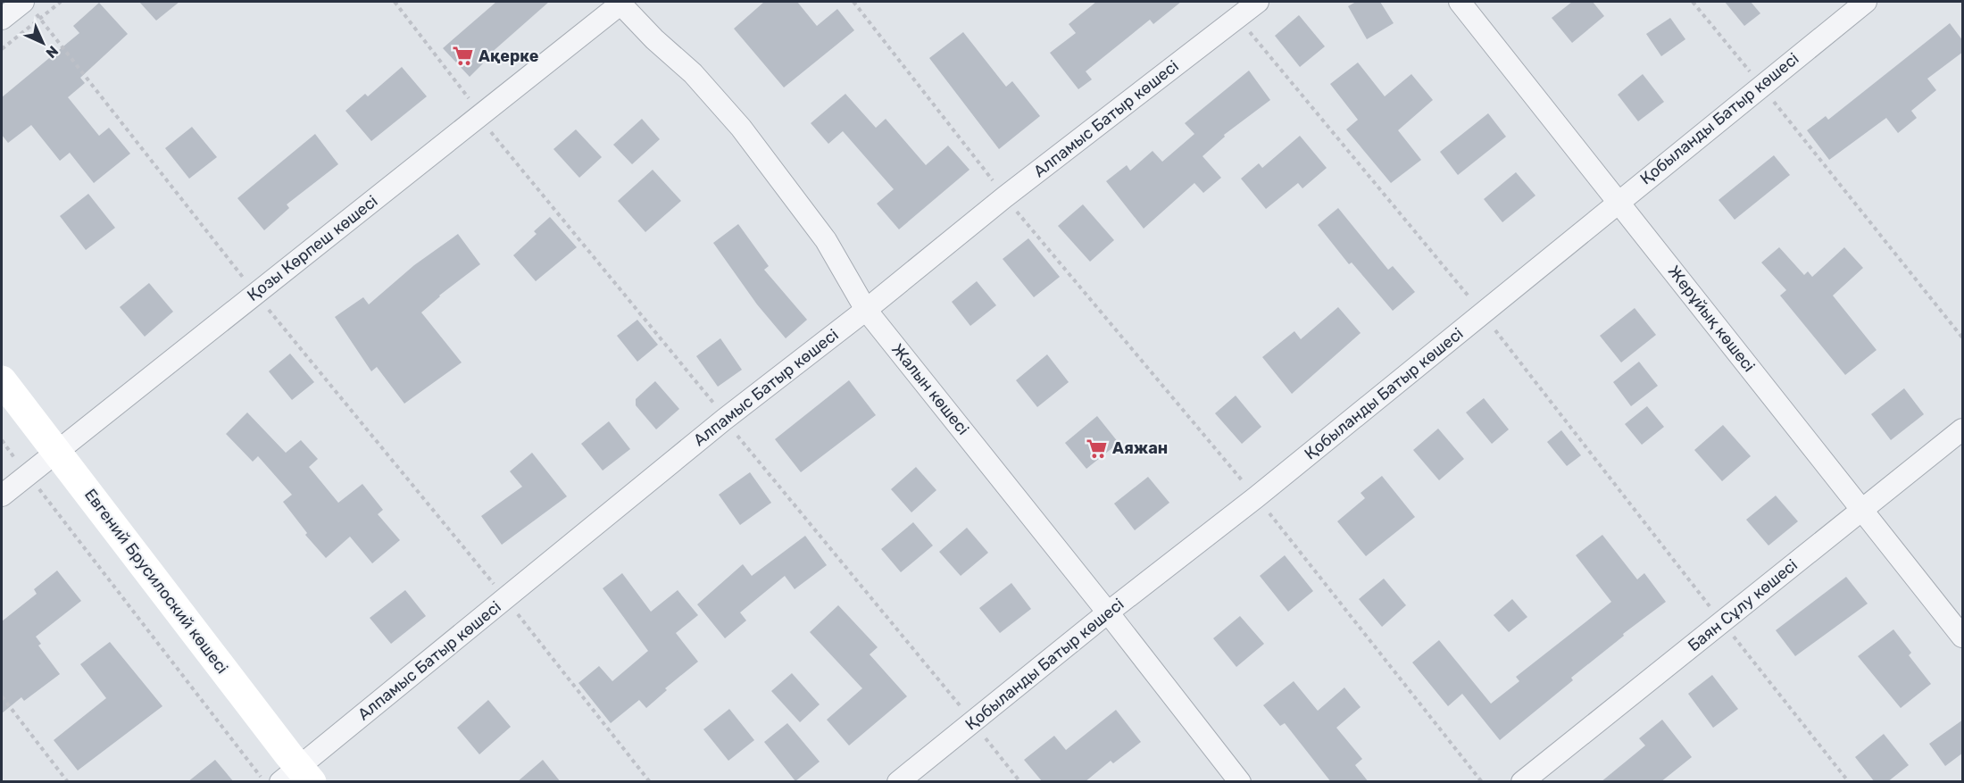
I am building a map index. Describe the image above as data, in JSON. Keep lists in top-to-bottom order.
{
  "streets": {
    "main road": ["Евгений Брусилоский көшесі"],
    "street": [
      "Алпамыс Батыр көшесі",
      "Қобыланды Батыр көшесі",
      "Қозы Көрпеш көшесі",
      "Жерұйық көшесі",
      "Жалын көшесі",
      "Баян Сұлу көшесі"
    ]
  },
  "crossings": [
    ["Алпамыс Батыр көшесі", "Жалын көшесі"],
    ["Алпамыс Батыр көшесі", "Евгений Брусилоский көшесі"],
    ["Қобыланды Батыр көшесі", "Жерұйық көшесі"],
    ["Қобыланды Батыр көшесі", "Жалын көшесі"],
    ["Қозы Көрпеш көшесі", "Жалын көшесі"],
    ["Қозы Көрпеш көшесі", "Евгений Брусилоский көшесі"],
    ["Жерұйық көшесі", "Баян Сұлу көшесі"]
  ],
  "places": {
    "supermarket": ["Ақерке", "Аяжан"]
  },
  "north": "bottom right"
}
